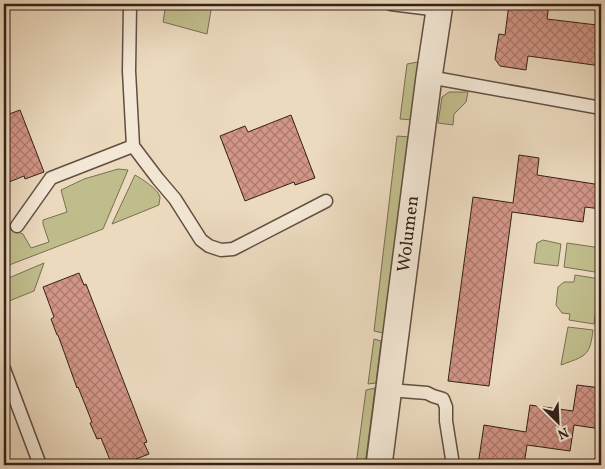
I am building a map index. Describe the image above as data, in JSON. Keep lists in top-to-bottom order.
{
  "streets": {
    "street": ["Wolumen"]
  },
  "north": "bottom right"
}
